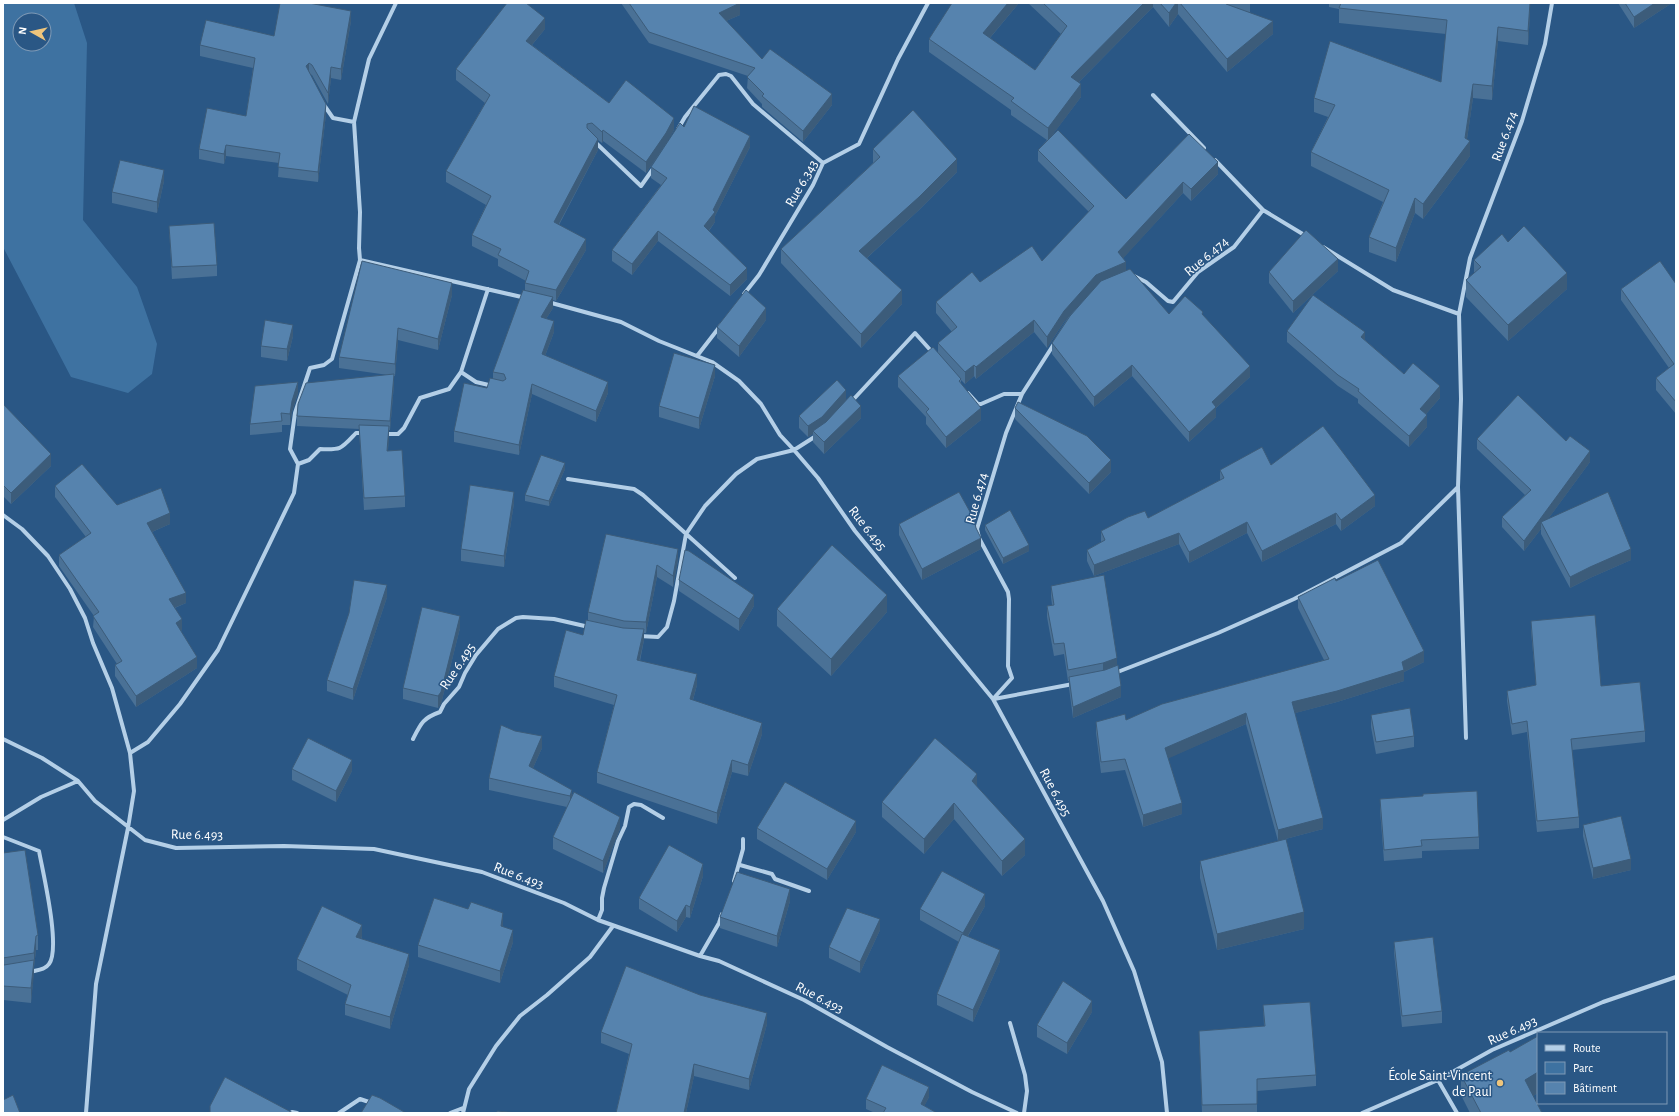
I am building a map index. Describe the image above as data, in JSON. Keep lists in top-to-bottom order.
{
  "streets": {
    "street": [
      "Rue 6.474",
      "Rue 6.343",
      "Rue 6.495",
      "Rue 6.493"
    ]
  },
  "crossings": [
    ["Rue 6.474", "Rue 6.495"]
  ],
  "places": ["École Saint-Vincent de Paul"],
  "legend": ["Route", "Parc", "Bâtiment"],
  "north": "left"
}
